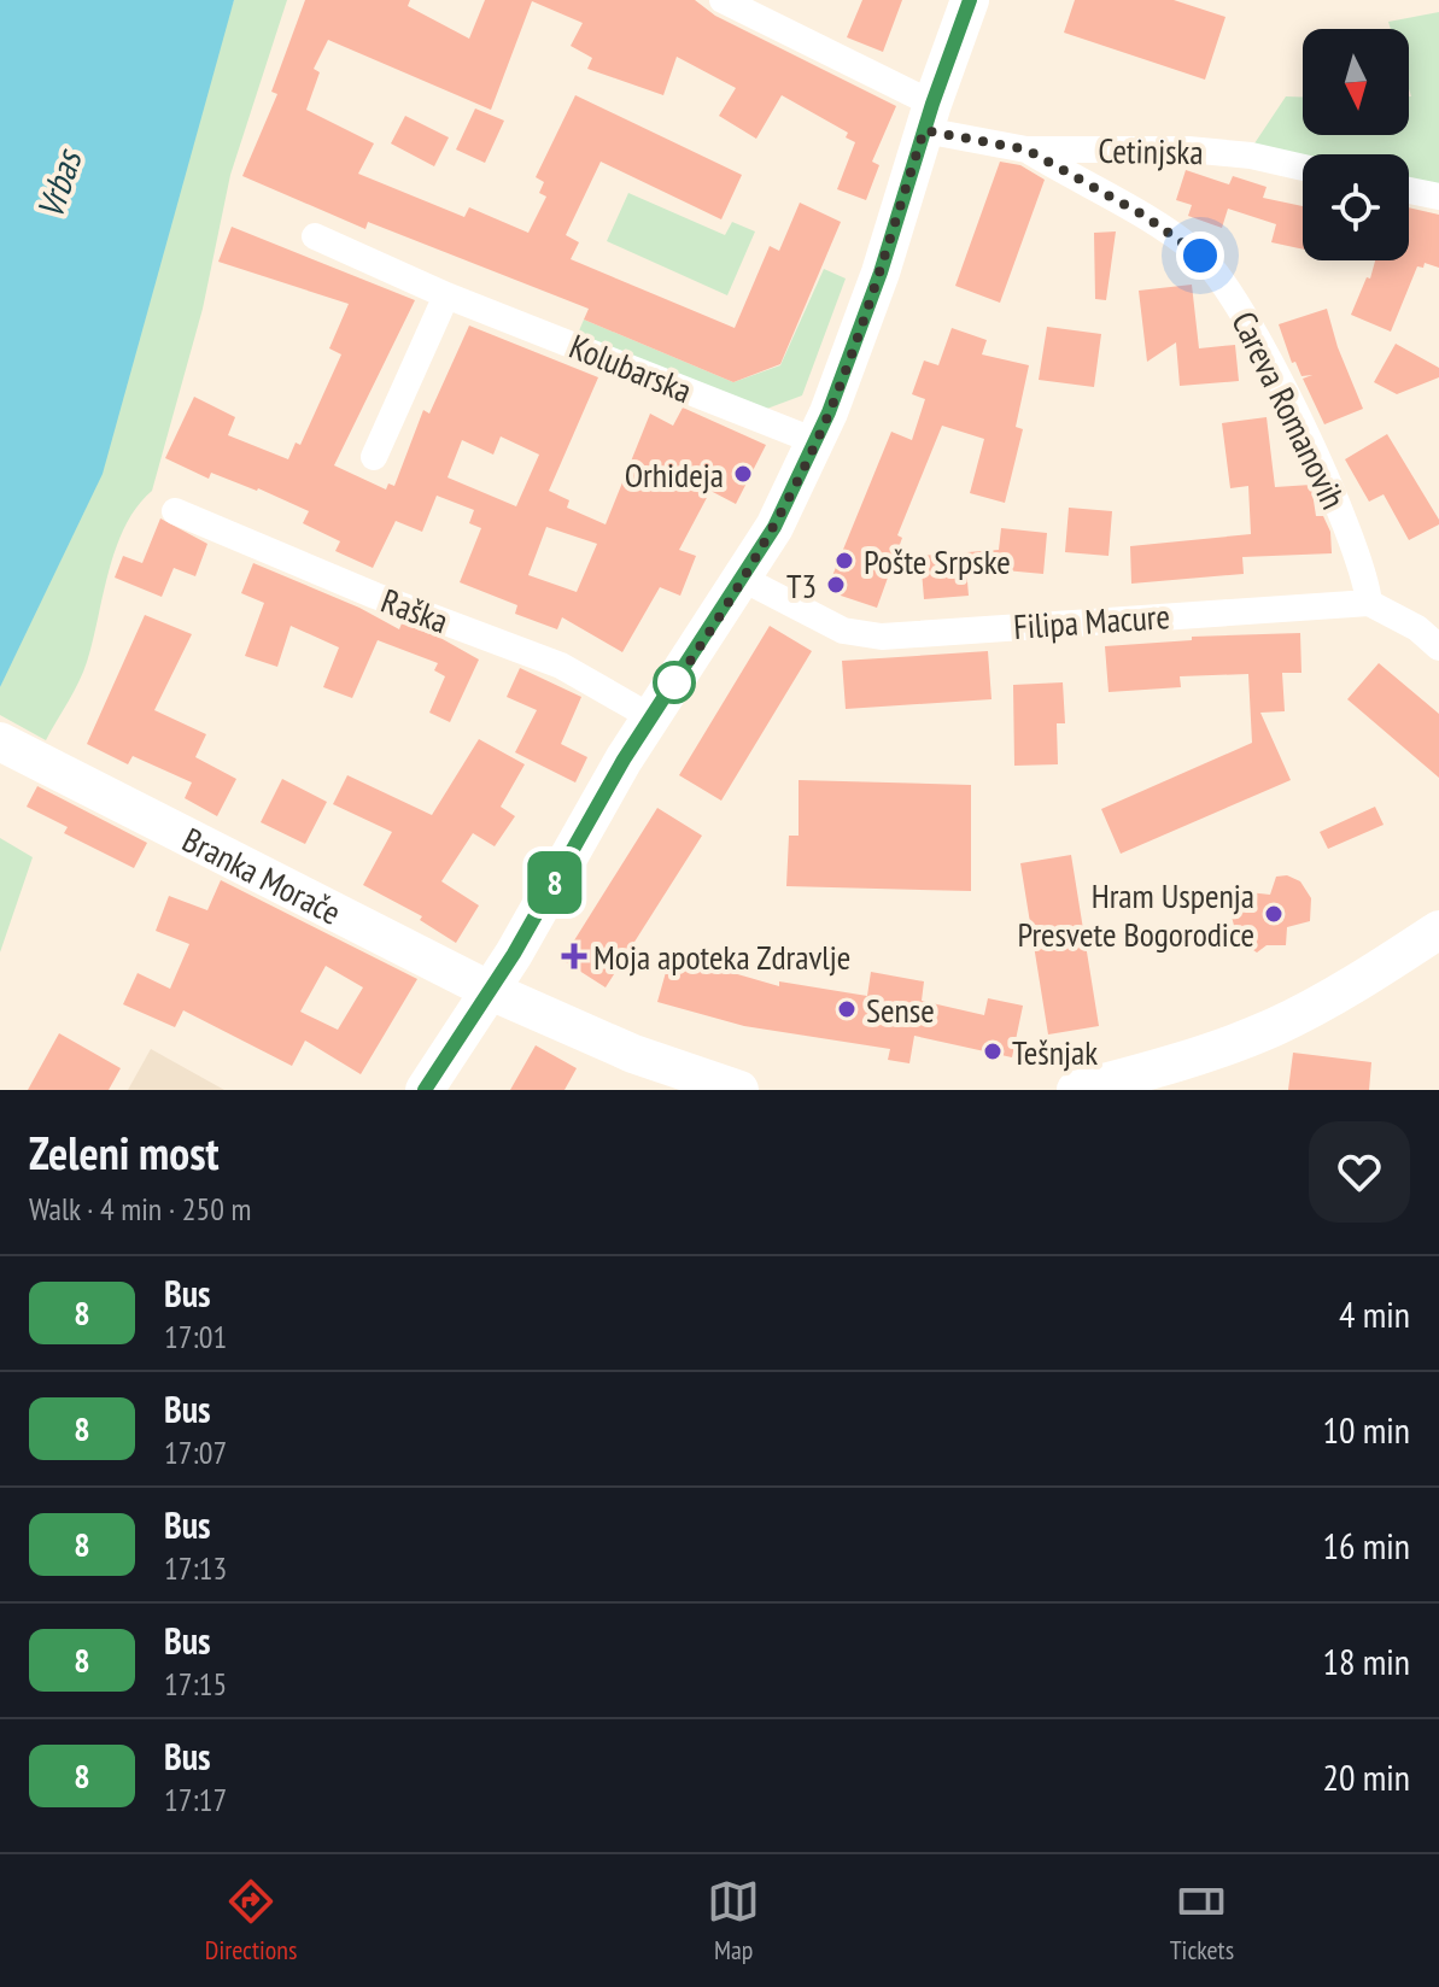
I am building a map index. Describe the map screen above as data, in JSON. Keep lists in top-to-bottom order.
{
  "streets": {
    "main road": ["Branka Morače"],
    "street": [
      "Cetinjska",
      "Kolubarska",
      "Careva Romanovih",
      "Raška",
      "Filipa Macure"
    ]
  },
  "crossings": [
    ["Cetinjska", "Careva Romanovih"],
    ["Careva Romanovih", "Filipa Macure"]
  ],
  "water": ["Vrbas"],
  "places": {
    "other": [
      "Orhideja",
      "Pošte Srpske",
      "T3",
      "Hram Uspenja Presvete Bogorodice",
      "Sense",
      "Tešnjak"
    ],
    "health": ["Moja apoteka Zdravlje"]
  },
  "lines": ["bus line 8"],
  "north": "bottom",
  "page": {
    "on_map": "8",
    "heading": ["Zeleni most", "Walk · 4 min · 250 m"],
    "list": [
      {
        "mark": "8",
        "name": "Bus",
        "note": "17:01",
        "value": "4 min"
      },
      {
        "mark": "8",
        "name": "Bus",
        "note": "17:07",
        "value": "10 min"
      },
      {
        "mark": "8",
        "name": "Bus",
        "note": "17:13",
        "value": "16 min"
      },
      {
        "mark": "8",
        "name": "Bus",
        "note": "17:15",
        "value": "18 min"
      },
      {
        "mark": "8",
        "name": "Bus",
        "note": "17:17",
        "value": "20 min"
      }
    ],
    "tabs": ["Directions", "Map", "Tickets"]
  }
}
